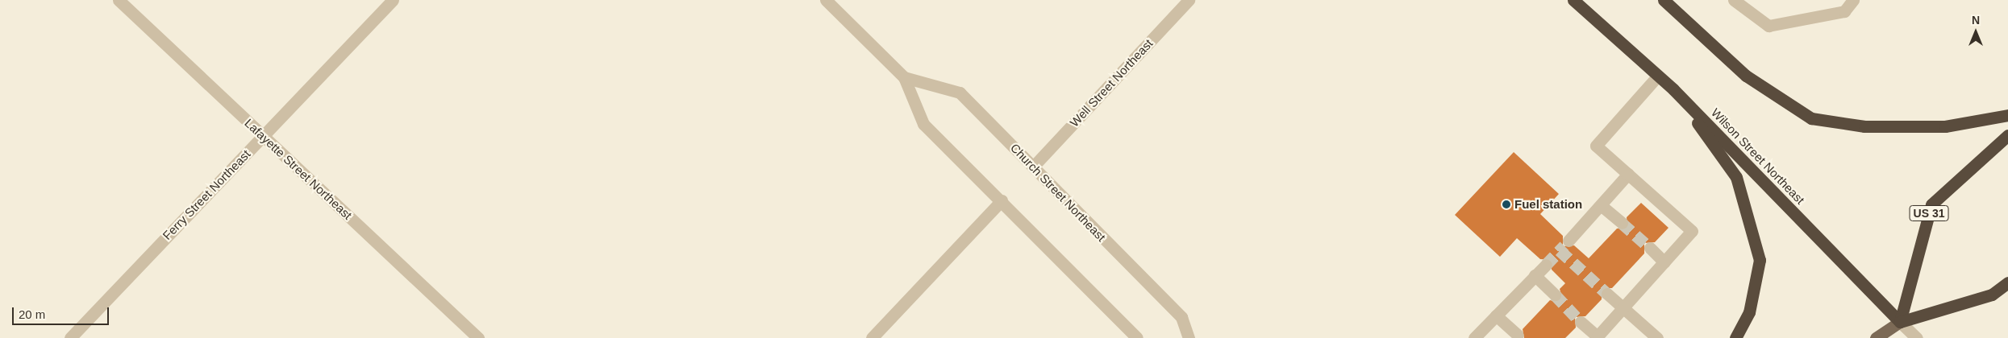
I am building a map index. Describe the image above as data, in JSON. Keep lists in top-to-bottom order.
{
  "streets": {
    "highway": ["Wilson Street Northeast", "US 31"],
    "street": [
      "Well Street Northeast",
      "Lafayette Street Northeast",
      "Church Street Northeast",
      "Ferry Street Northeast"
    ]
  },
  "crossings": [
    ["Well Street Northeast", "Church Street Northeast"],
    ["Wilson Street Northeast", "US 31"],
    ["Lafayette Street Northeast", "Ferry Street Northeast"]
  ],
  "places": ["Fuel station"],
  "scale_bar": "20 m",
  "north": "top"
}
